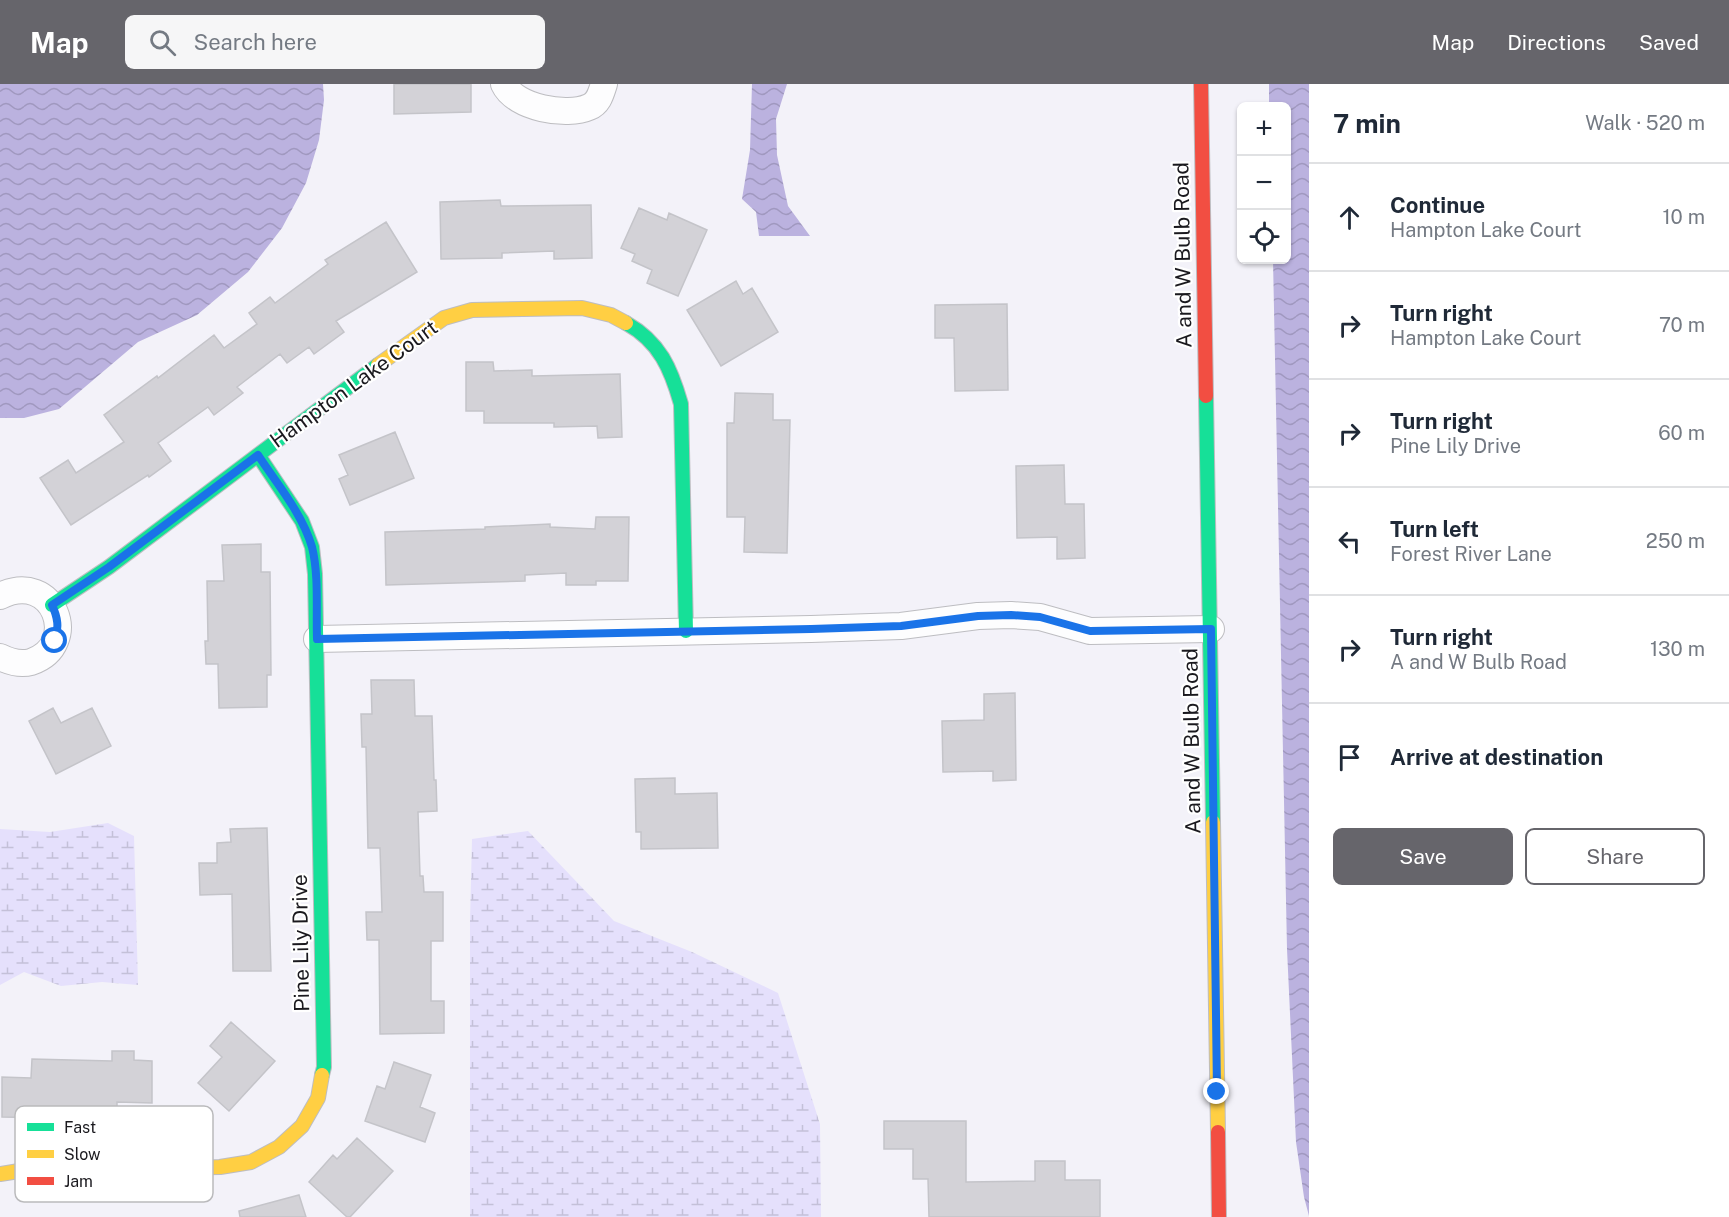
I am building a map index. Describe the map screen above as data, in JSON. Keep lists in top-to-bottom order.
{
  "streets": {
    "street": ["A and W Bulb Road", "Hampton Lake Court", "Pine Lily Drive"]
  },
  "crossings": [
    ["Hampton Lake Court", "Pine Lily Drive"]
  ],
  "legend": ["Fast", "Slow", "Jam"],
  "page": {
    "header": "Map",
    "search": "Search here",
    "nav": ["Map", "Directions", "Saved"],
    "heading": ["7 min", "Walk · 520 m"],
    "map_buttons": ["+", "−"],
    "list": [
      ["Continue", "Hampton Lake Court", "10 m"],
      ["Turn right", "Hampton Lake Court", "70 m"],
      ["Turn right", "Pine Lily Drive", "60 m"],
      ["Turn left", "Forest River Lane", "250 m"],
      ["Turn right", "A and W Bulb Road", "130 m"],
      "Arrive at destination"
    ],
    "buttons": ["Save", "Share"]
  }
}
